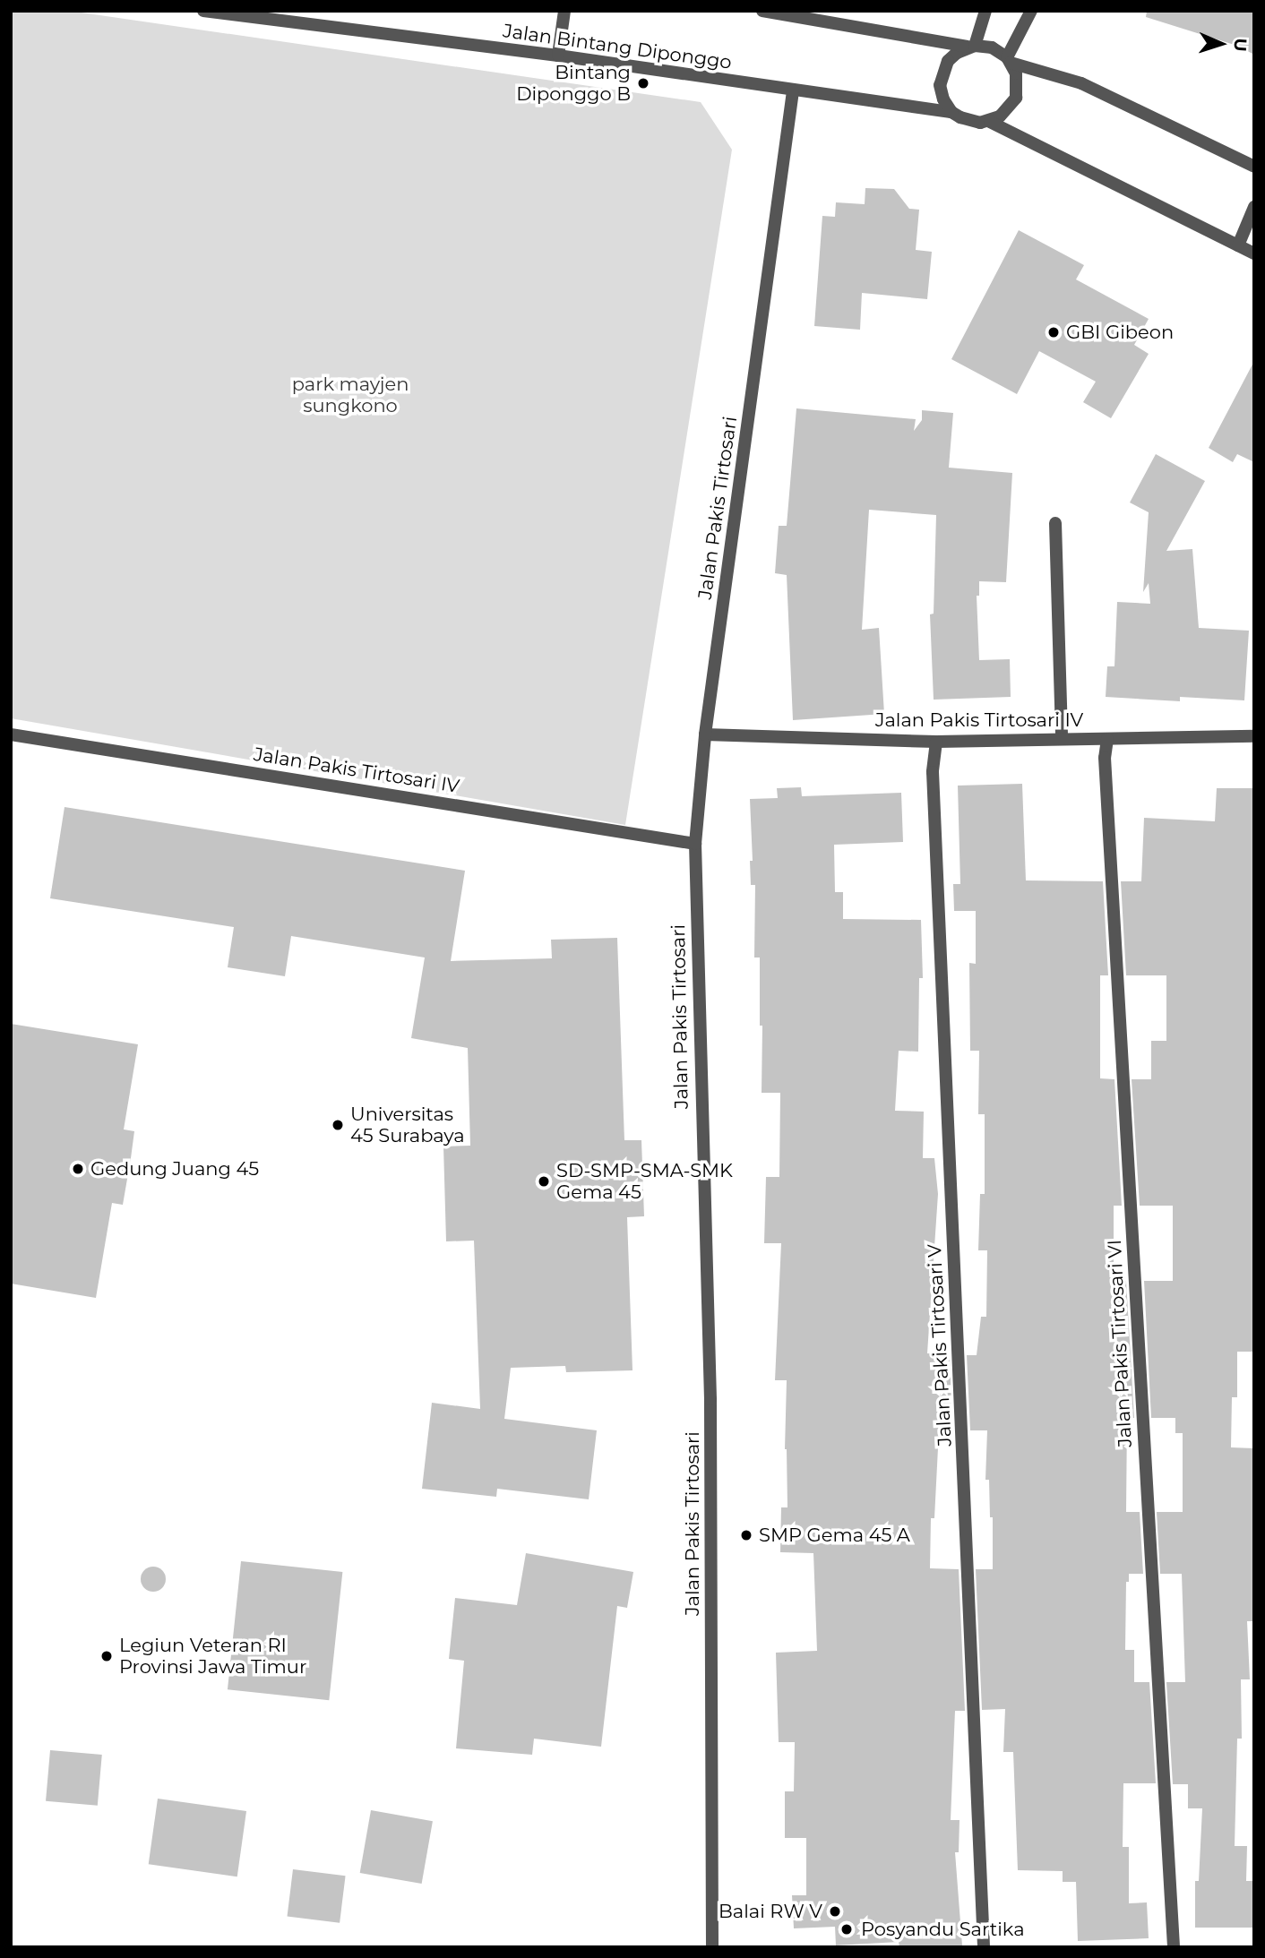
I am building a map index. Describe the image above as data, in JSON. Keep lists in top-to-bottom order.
{
  "streets": {
    "street": [
      "Jalan Bintang Diponggo",
      "Jalan Pakis Tirtosari",
      "Jalan Pakis Tirtosari IV",
      "Jalan Pakis Tirtosari VI",
      "Jalan Pakis Tirtosari V"
    ]
  },
  "crossings": [
    ["Jalan Bintang Diponggo", "Jalan Pakis Tirtosari"],
    ["Jalan Pakis Tirtosari", "Jalan Pakis Tirtosari IV"],
    ["Jalan Pakis Tirtosari IV", "Jalan Pakis Tirtosari VI"],
    ["Jalan Pakis Tirtosari IV", "Jalan Pakis Tirtosari V"]
  ],
  "parks": ["park mayjen sungkono"],
  "places": [
    "Bintang Diponggo B",
    "GBI Gibeon",
    "Universitas 45 Surabaya",
    "Gedung Juang 45",
    "SD-SMP-SMA-SMK Gema 45",
    "SMP Gema 45 A",
    "Legiun Veteran RI Provinsi Jawa Timur",
    "Balai RW V",
    "Posyandu Sartika"
  ],
  "north": "right"
}
